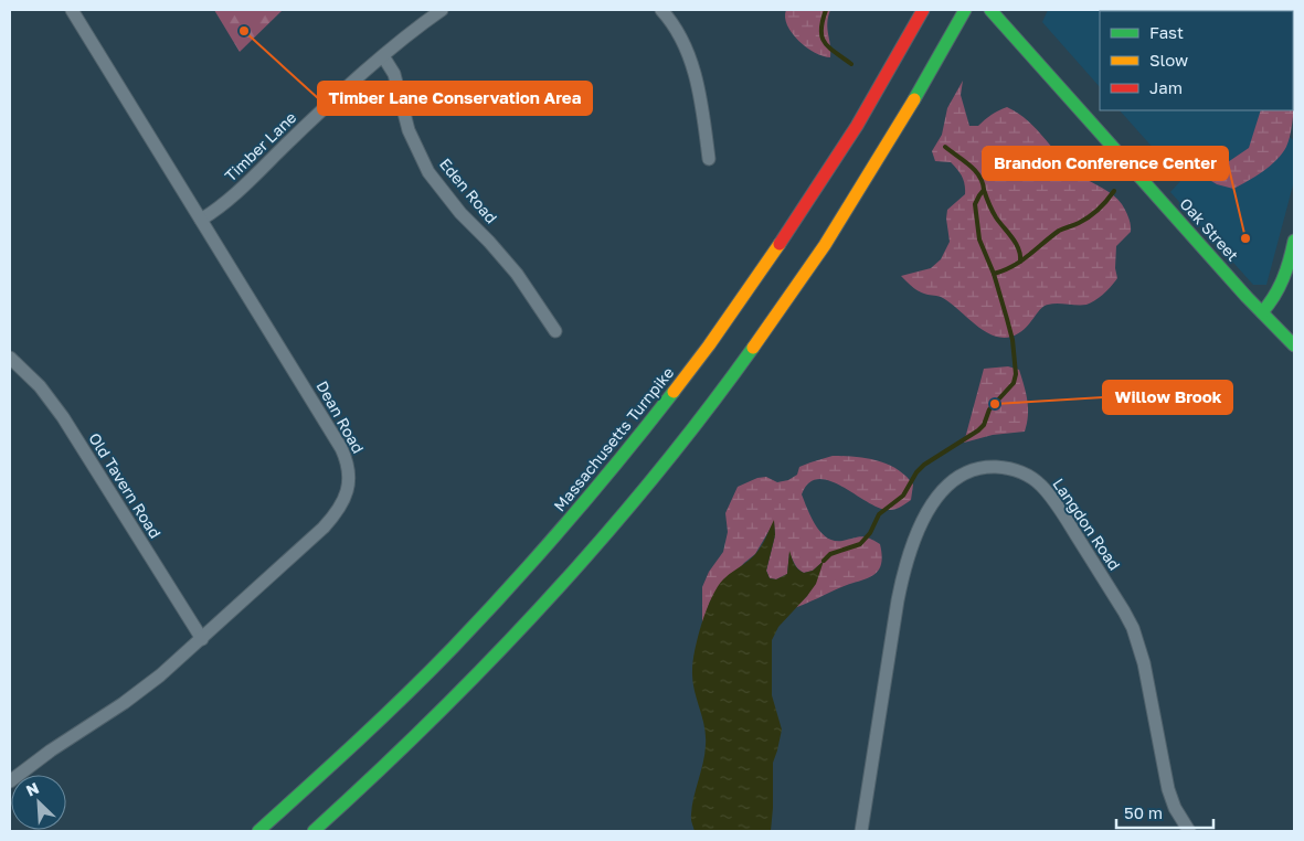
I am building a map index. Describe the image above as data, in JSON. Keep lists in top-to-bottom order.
{
  "streets": {
    "main road": ["Oak Street", "Massachusetts Turnpike"],
    "street": [
      "Timber Lane",
      "Eden Road",
      "Dean Road",
      "Old Tavern Road",
      "Langdon Road"
    ]
  },
  "crossings": [
    ["Timber Lane", "Eden Road"],
    ["Timber Lane", "Dean Road"],
    ["Dean Road", "Old Tavern Road"]
  ],
  "places": ["Timber Lane Conservation Area", "Brandon Conference Center", "Willow Brook"],
  "legend": ["Fast", "Slow", "Jam"],
  "scale_bar": "50 m",
  "north": "top left"
}
